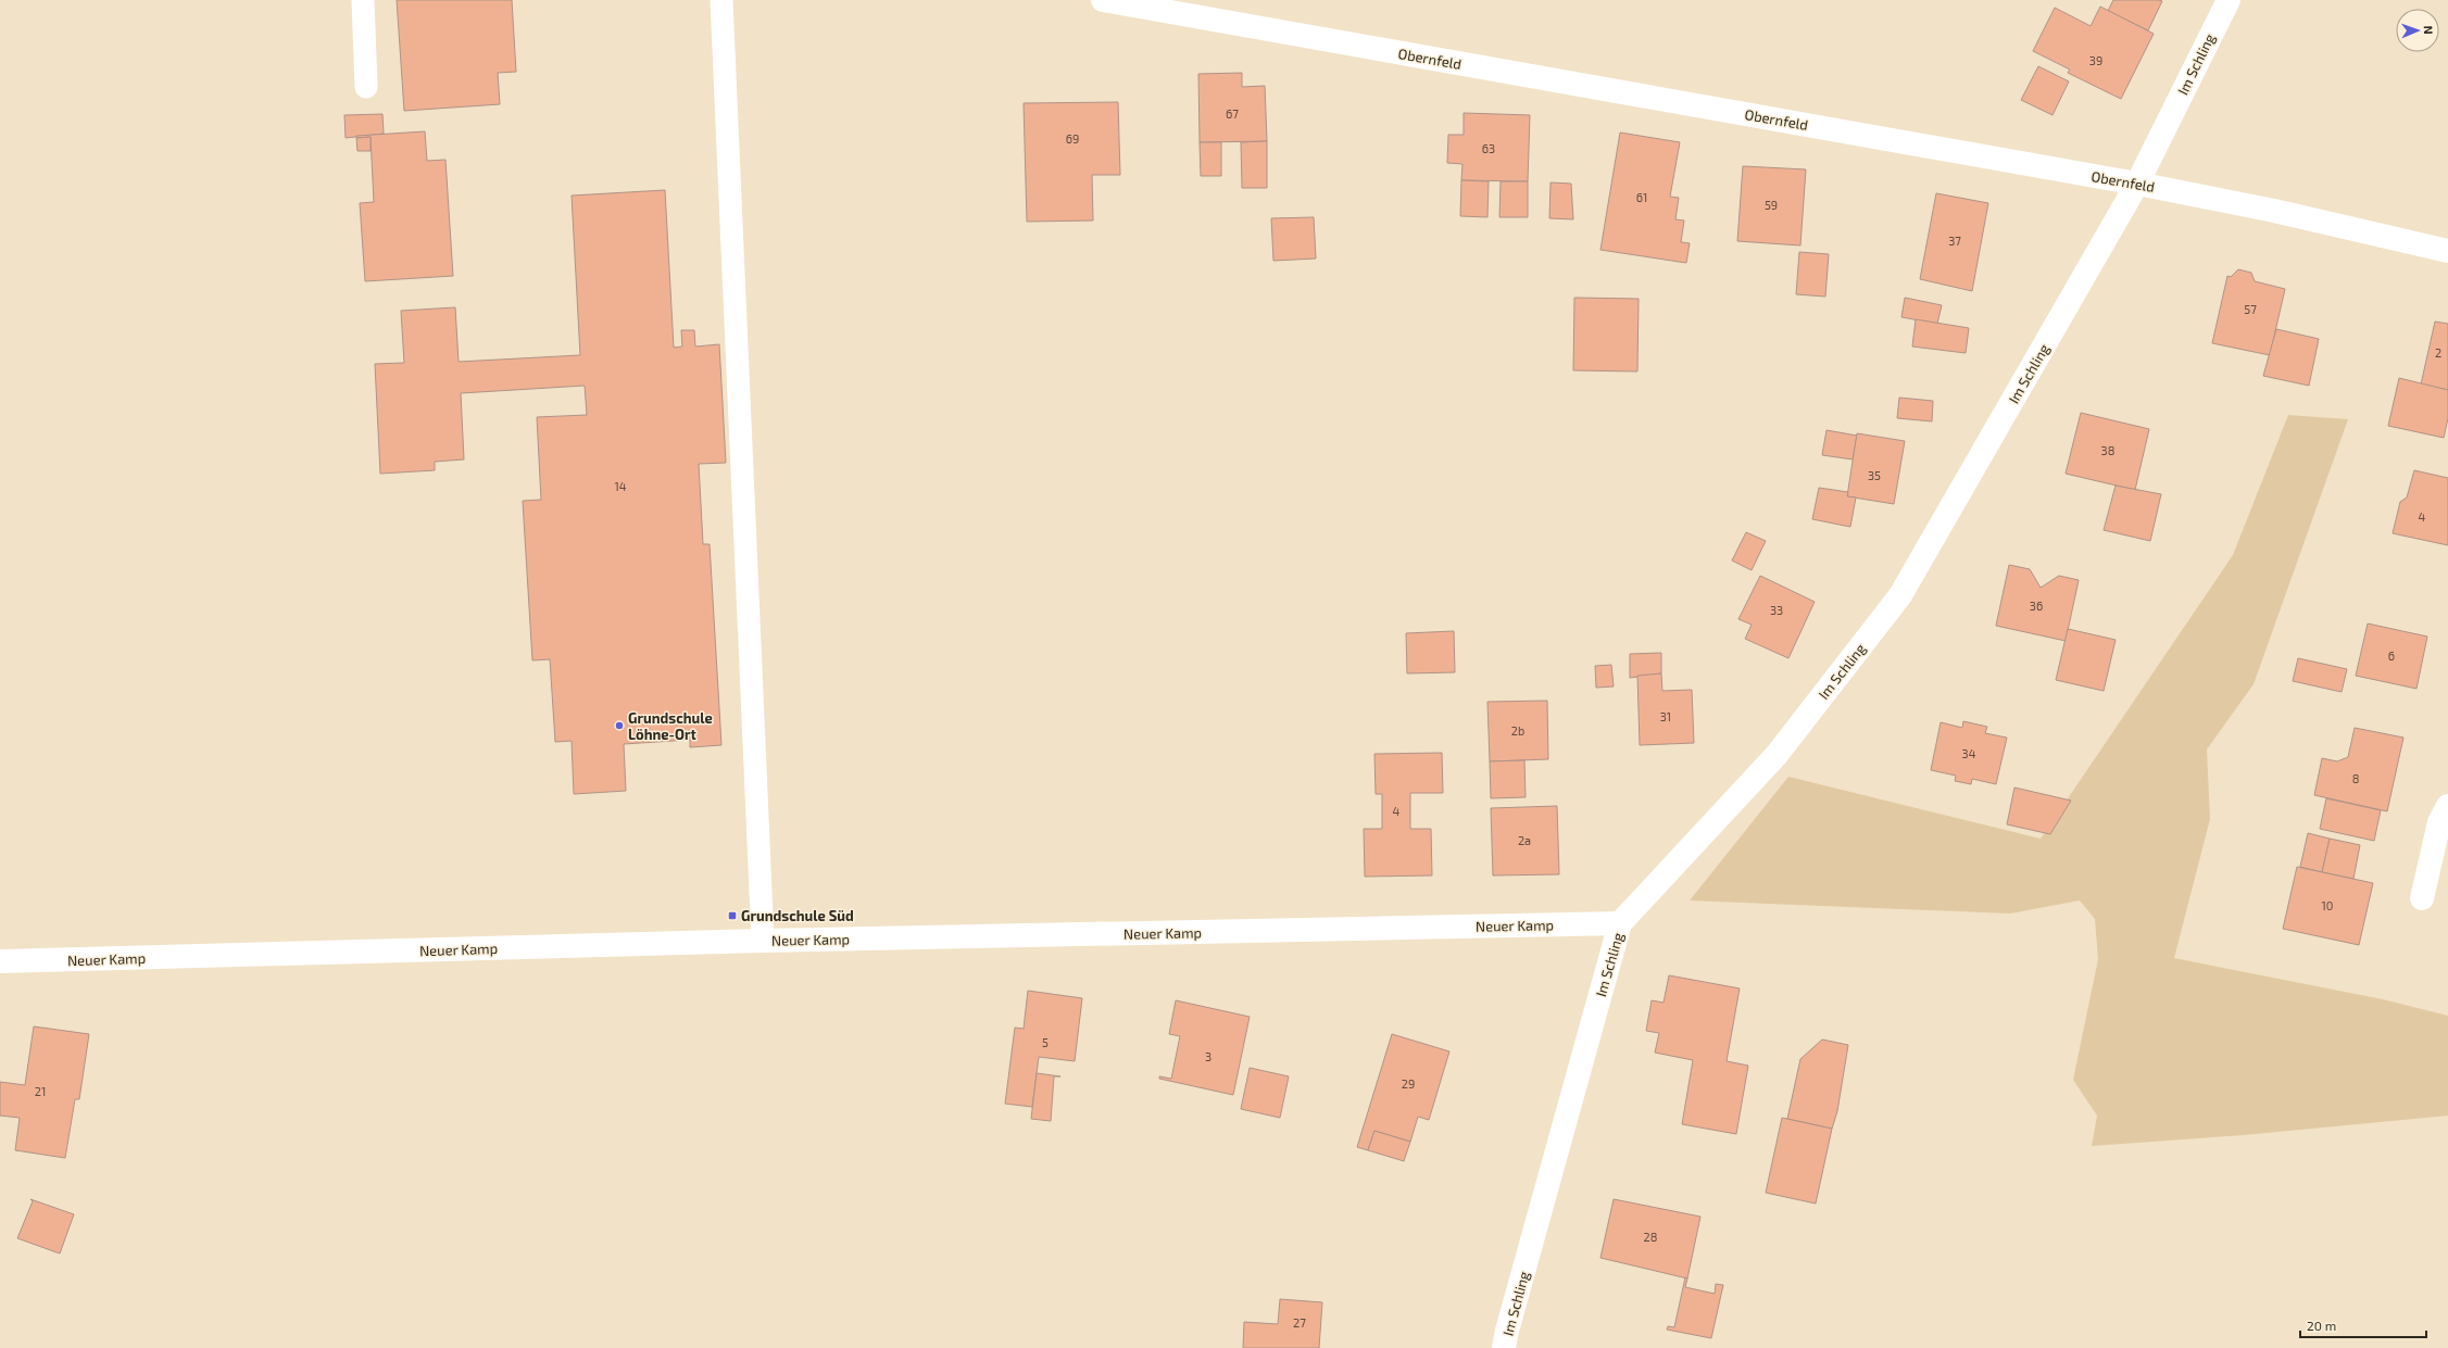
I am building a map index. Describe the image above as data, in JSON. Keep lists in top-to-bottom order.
{
  "streets": {
    "street": ["Obernfeld", "Im Schling", "Neuer Kamp"]
  },
  "crossings": [
    ["Obernfeld", "Im Schling"],
    ["Im Schling", "Neuer Kamp"]
  ],
  "places": {
    "other": ["Grundschule Löhne-Ort"],
    "transit": ["Grundschule Süd"]
  },
  "house_numbers": [
    "39",
    "67",
    "69",
    "63",
    "61",
    "59",
    "37",
    "57",
    "2",
    "38",
    "35",
    "14",
    "4",
    "36",
    "33",
    "6",
    "31",
    "2b",
    "34",
    "8",
    "4",
    "2a",
    "10",
    "5",
    "3",
    "29",
    "21",
    "28",
    "27"
  ],
  "scale_bar": "20 m",
  "north": "right"
}
